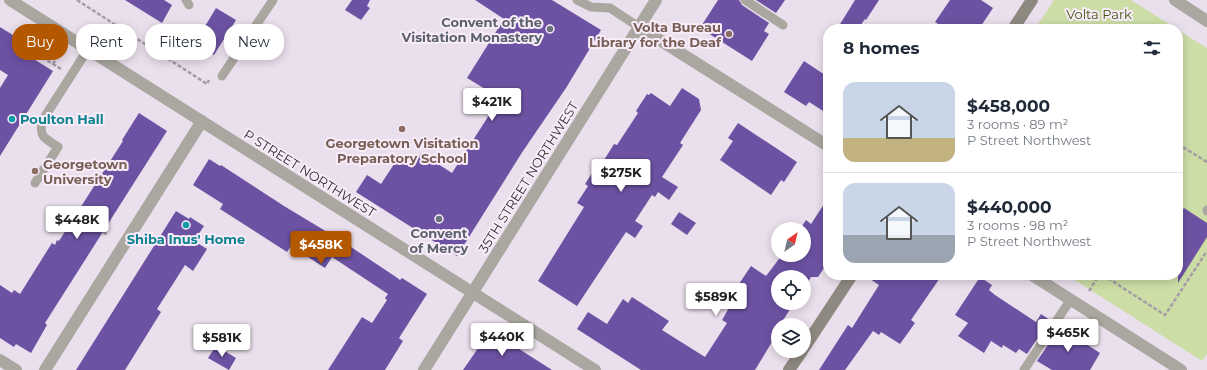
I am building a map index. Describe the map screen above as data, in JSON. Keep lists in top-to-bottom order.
{
  "streets": {
    "street": ["P STREET NORTHWEST", "35TH STREET NORTHWEST"]
  },
  "crossings": [
    ["P STREET NORTHWEST", "35TH STREET NORTHWEST"]
  ],
  "parks": ["Volta Park"],
  "places": [
    "Convent of the Visitation Monastery",
    "Volta Bureau Library for the Deaf",
    "Poulton Hall",
    "Georgetown Visitation Preparatory School",
    "Georgetown University",
    "Convent of Mercy",
    "Shiba Inus' Home"
  ],
  "north": "top right",
  "page": {
    "chip": [
      "Buy",
      "Rent",
      "Filters",
      "New"
    ],
    "heading": "8 homes",
    "list": [
      {
        "name": "$458,000",
        "note": "3 rooms · 89 m² · P Street Northwest"
      },
      {
        "name": "$440,000",
        "note": "3 rooms · 98 m² · P Street Northwest"
      }
    ],
    "price": [
      "$421K",
      "$275K",
      "$448K",
      "$458K",
      "$589K",
      "$465K",
      "$440K",
      "$581K"
    ]
  }
}
